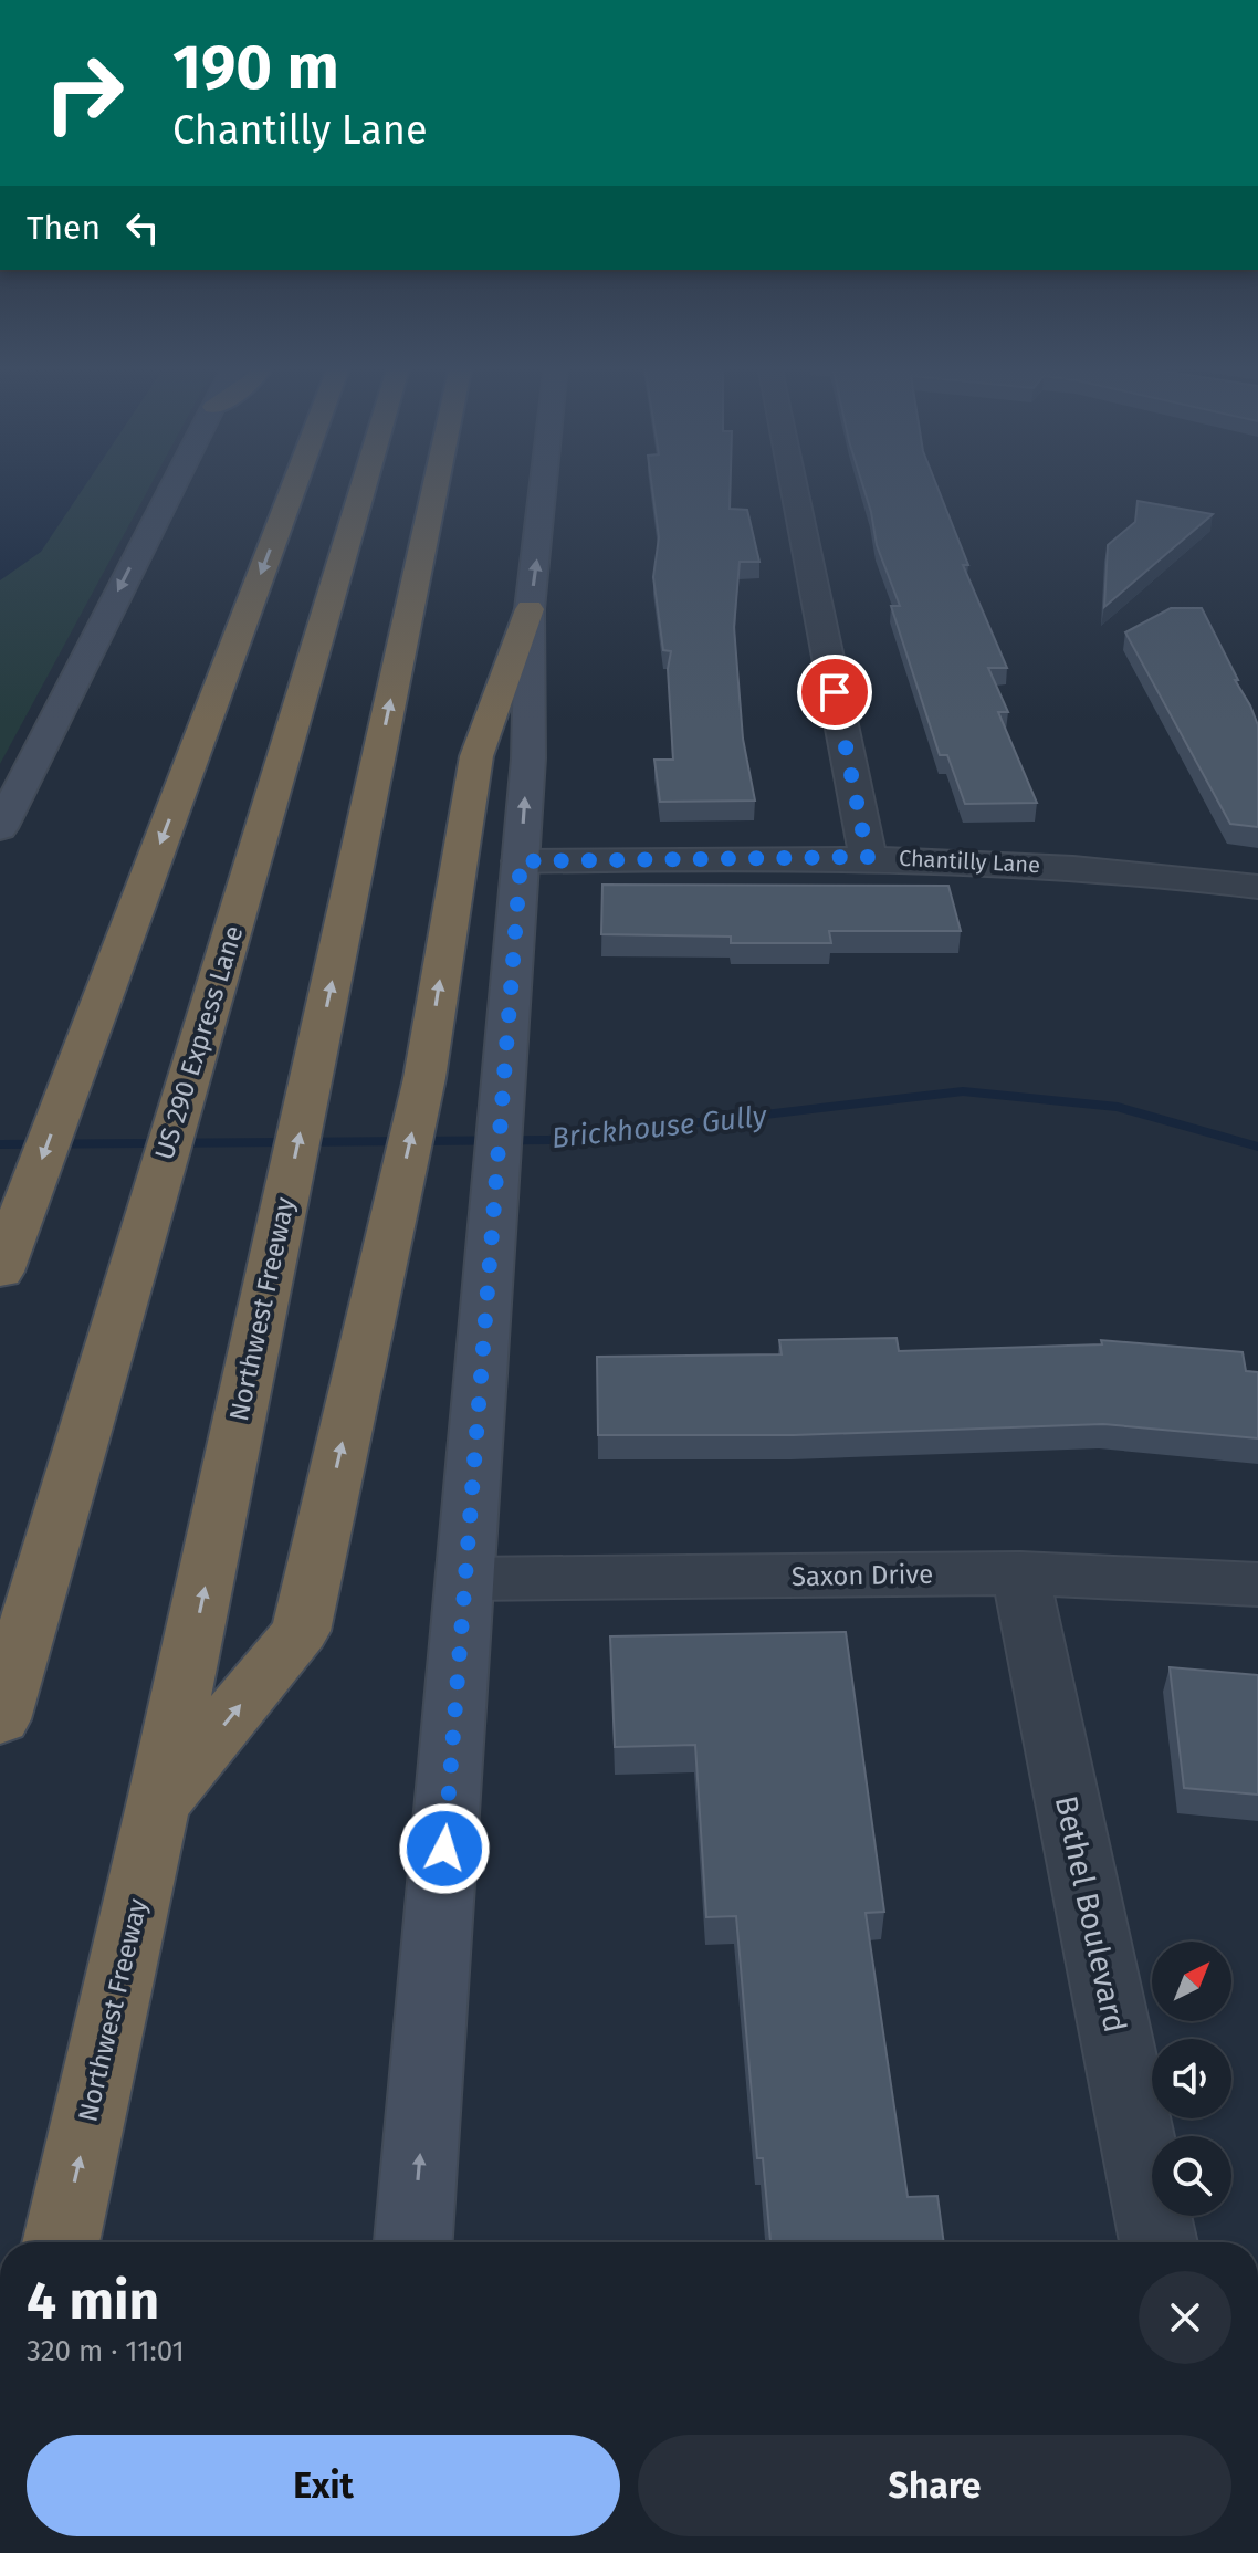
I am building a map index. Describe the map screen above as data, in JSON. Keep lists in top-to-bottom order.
{
  "streets": {
    "highway": ["US 290 Express Lane", "Northwest Freeway"],
    "street": ["Chantilly Lane", "Saxon Drive", "Bethel Boulevard"]
  },
  "crossings": [
    ["Saxon Drive", "Bethel Boulevard"]
  ],
  "water": ["Brickhouse Gully"],
  "north": "top right",
  "page": {
    "turn": ["190 m", "Chantilly Lane"],
    "then": "Then",
    "heading": ["4 min", "320 m · 11:01"],
    "buttons": ["Exit", "Share"]
  }
}
